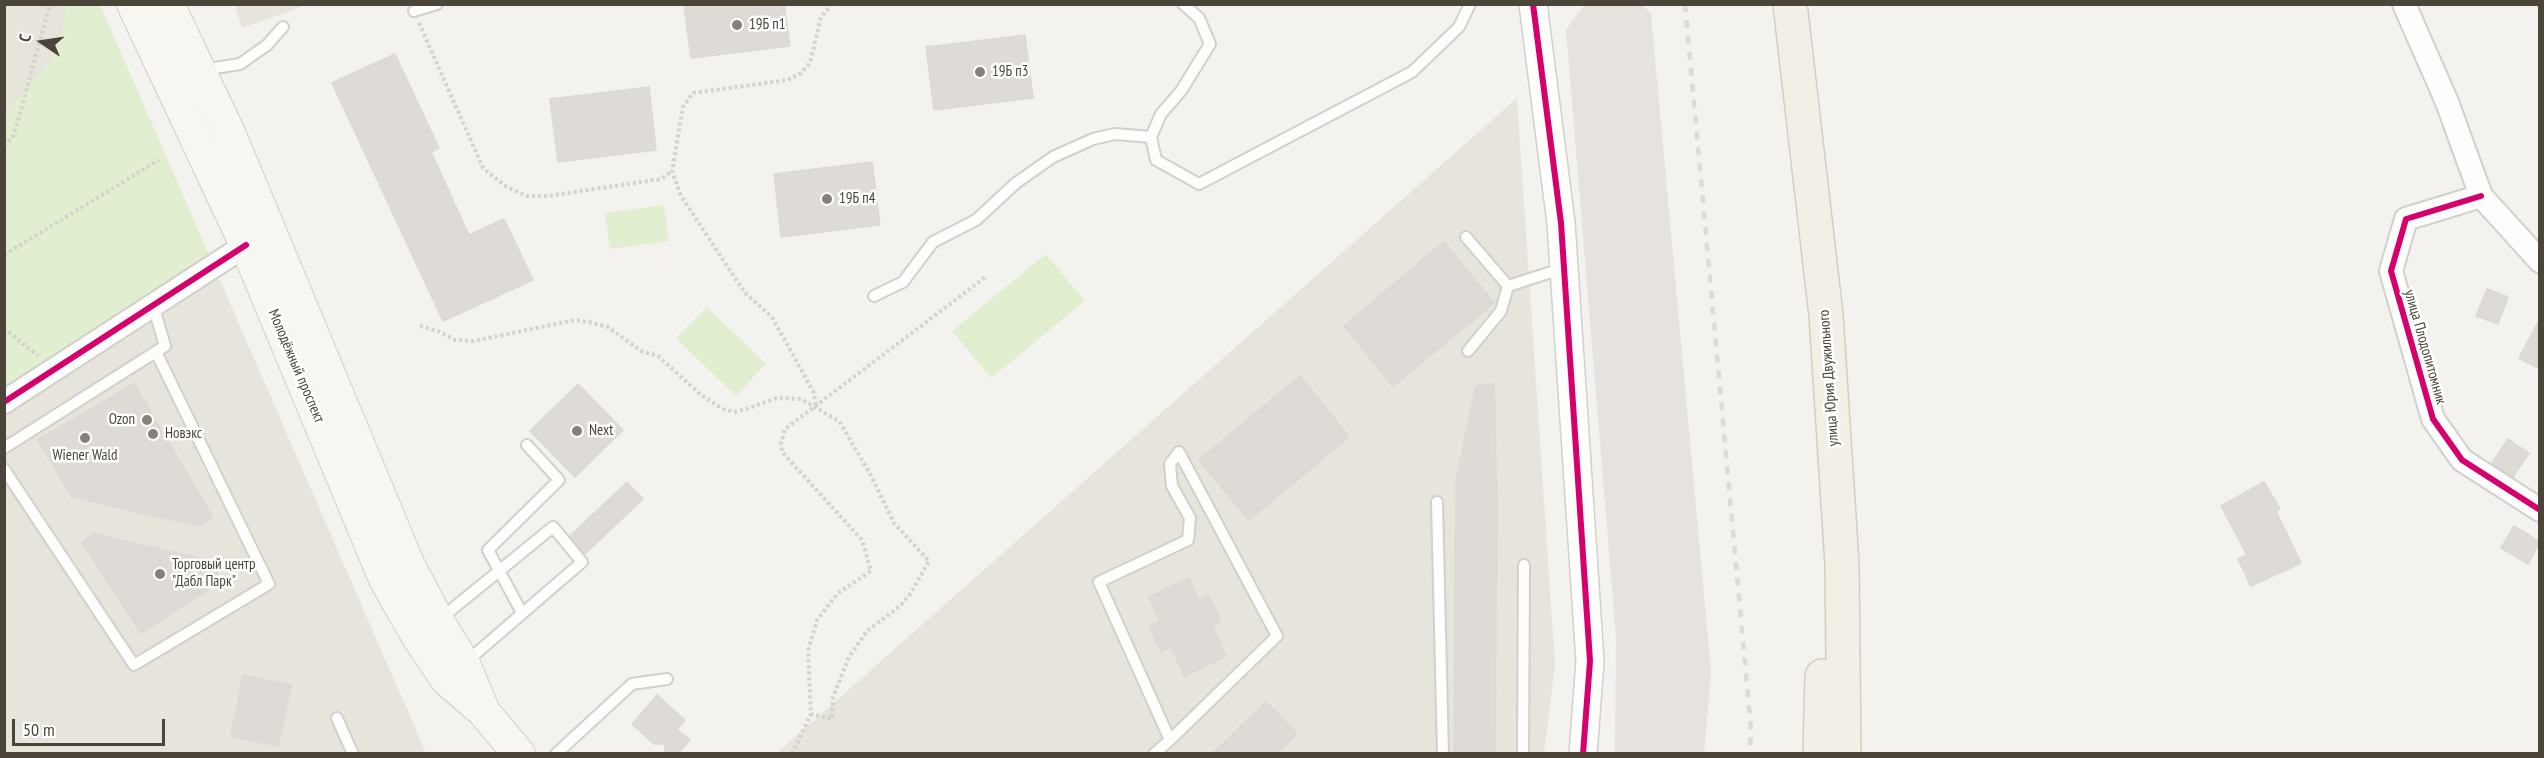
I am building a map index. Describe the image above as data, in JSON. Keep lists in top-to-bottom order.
{
  "streets": {
    "main road": ["Молодёжный проспект", "улица Юрия Двужильного"],
    "street": ["улица Плодопитомник"]
  },
  "places": [
    "19Б п1",
    "19Б п3",
    "19Б п4",
    "Ozon",
    "Next",
    "Новэкс",
    "Wiener Wald",
    "Торговый центр \"Дабл Парк\""
  ],
  "scale_bar": "50 m",
  "north": "left"
}
